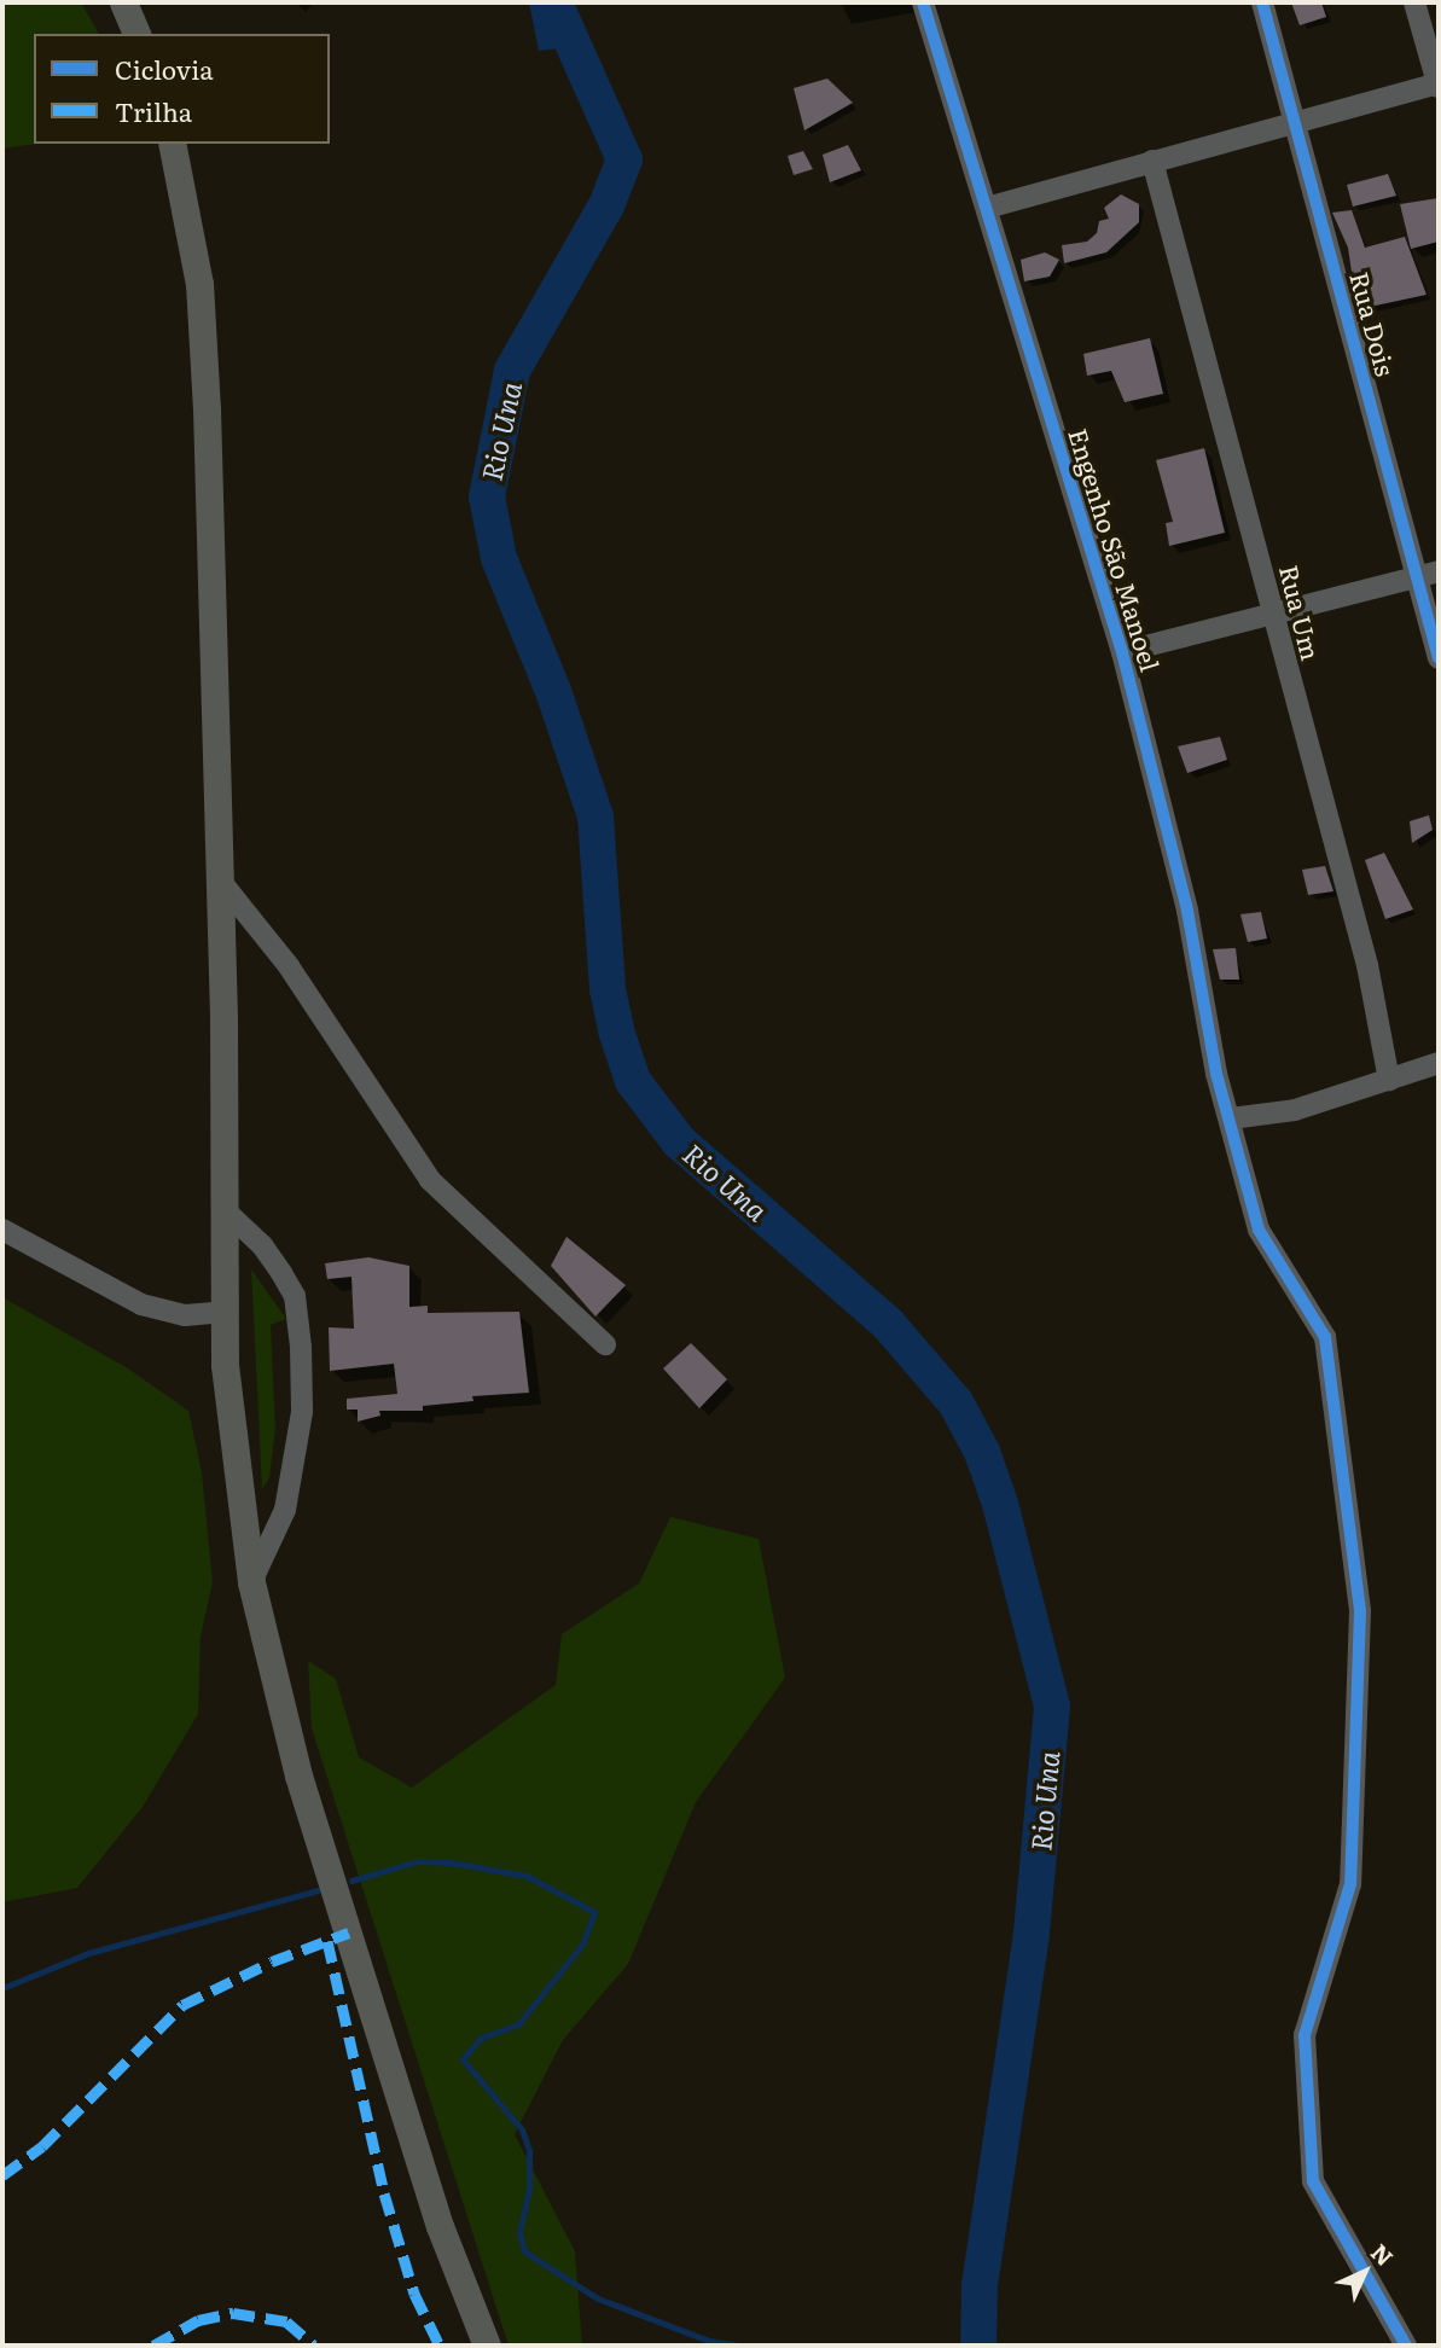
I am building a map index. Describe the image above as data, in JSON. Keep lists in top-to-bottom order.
{
  "streets": {
    "street": ["Rua Dois", "Engenho São Manoel", "Rua Um"]
  },
  "water": ["Rio Una"],
  "legend": ["Ciclovia", "Trilha"],
  "north": "top right"
}
